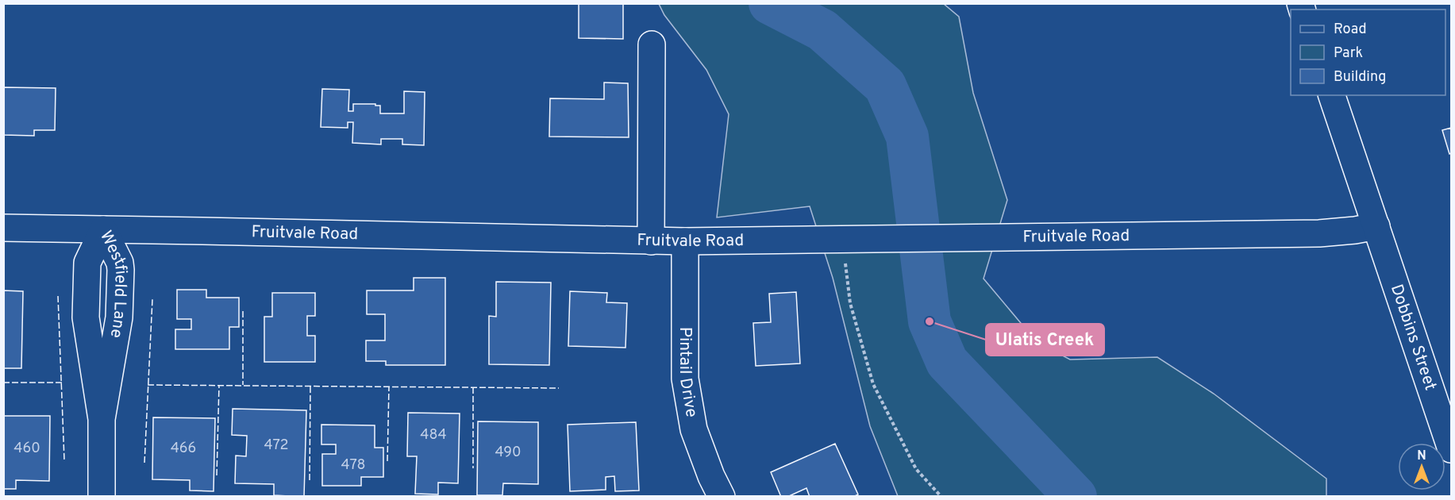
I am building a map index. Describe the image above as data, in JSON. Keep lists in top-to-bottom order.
{
  "streets": {
    "street": [
      "Fruitvale Road",
      "Westfield Lane",
      "Dobbins Street",
      "Pintail Drive"
    ]
  },
  "crossings": [
    ["Fruitvale Road", "Westfield Lane"],
    ["Fruitvale Road", "Dobbins Street"],
    ["Fruitvale Road", "Pintail Drive"]
  ],
  "places": ["Ulatis Creek"],
  "house_numbers": [
    "484",
    "472",
    "460",
    "466",
    "490",
    "478"
  ],
  "legend": ["Road", "Park", "Building"],
  "north": "top"
}
